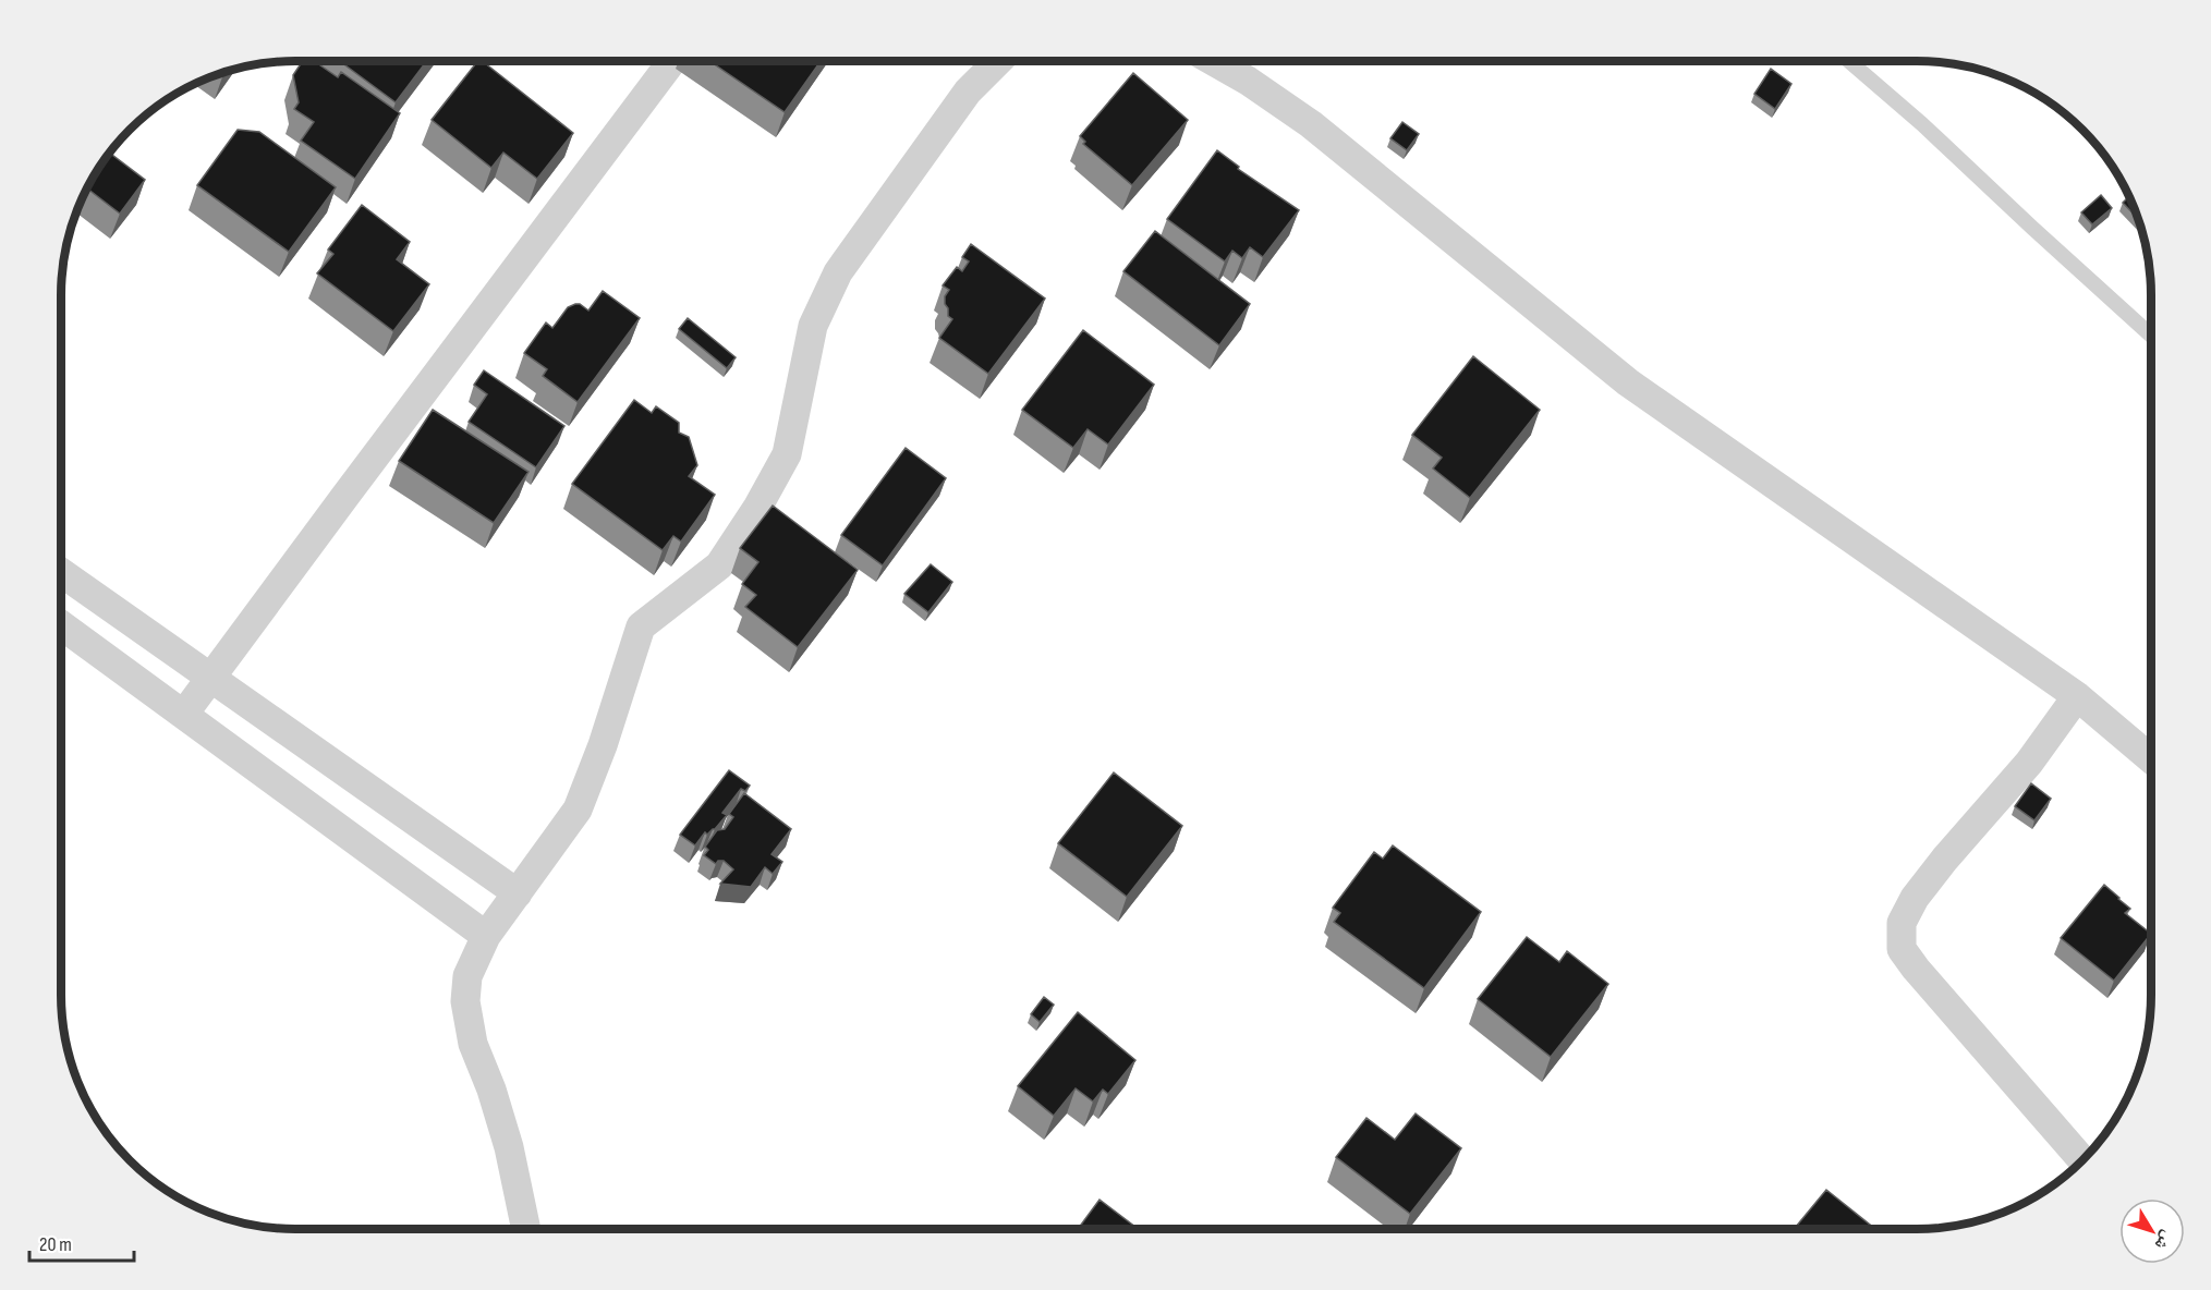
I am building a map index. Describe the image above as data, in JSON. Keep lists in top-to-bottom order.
{
  "scale_bar": "20 m",
  "north": "bottom right"
}
